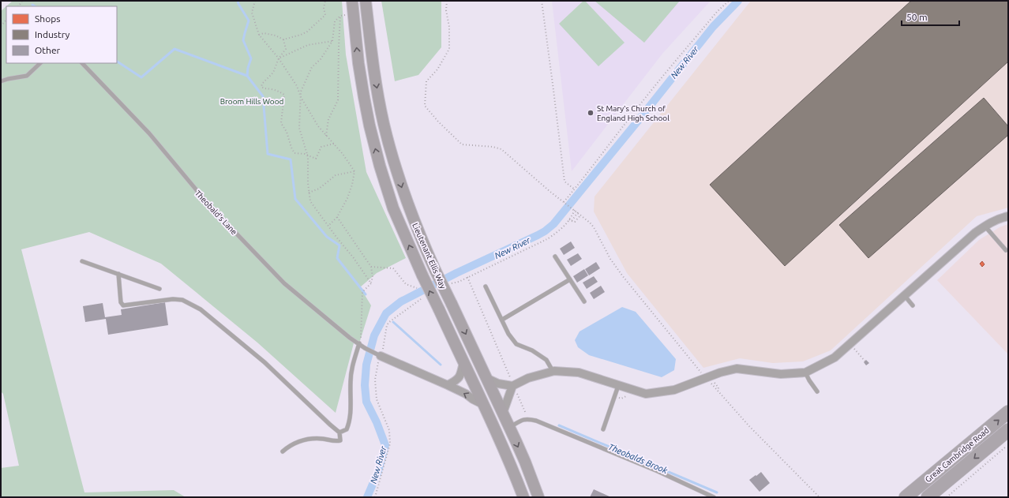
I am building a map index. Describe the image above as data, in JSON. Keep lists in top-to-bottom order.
{
  "streets": {
    "highway": ["Great Cambridge Road"],
    "main road": ["Lieutenant Ellis Way"],
    "lane": ["Theobald's Lane"]
  },
  "water": ["New River", "Theobalds Brook"],
  "parks": ["Broom Hills Wood"],
  "places": ["St Mary's Church of England High School"],
  "legend": ["Shops", "Industry", "Other"],
  "scale_bar": "50 m"
}
